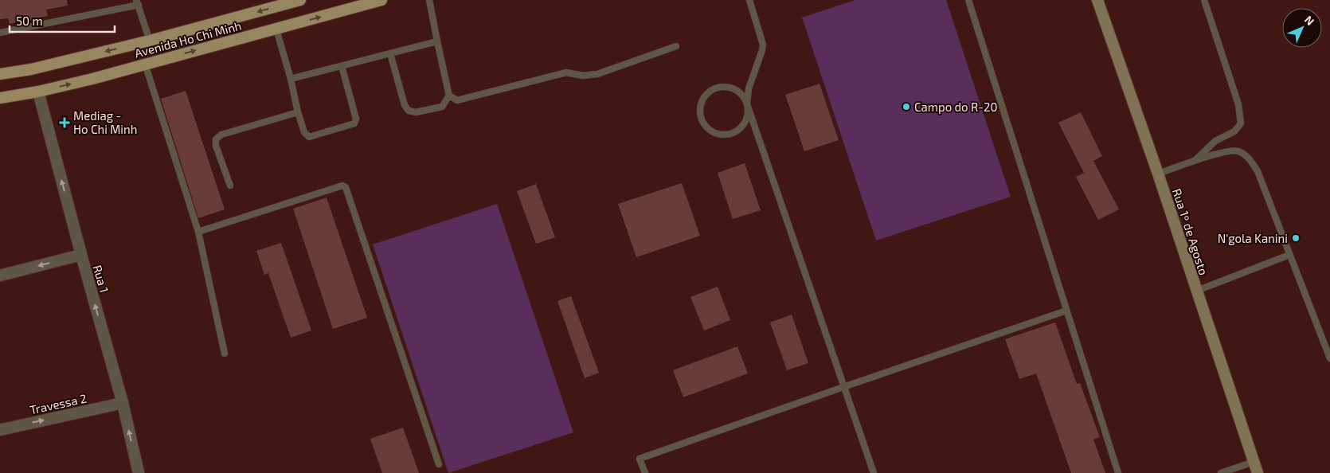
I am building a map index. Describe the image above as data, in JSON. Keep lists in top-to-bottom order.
{
  "streets": {
    "main road": ["Avenida Ho Chi Minh", "Rua 1º de Agosto"],
    "street": ["Rua 1", "Travessa 2"]
  },
  "crossings": [
    ["Avenida Ho Chi Minh", "Rua 1"],
    ["Rua 1", "Travessa 2"]
  ],
  "one_way": ["Rua 1", "Travessa 2"],
  "places": {
    "other": ["Campo do R-20", "N'gola Kanini"],
    "health": ["Mediag - Ho Chi Minh"]
  },
  "scale_bar": "50 m",
  "north": "top right"
}
